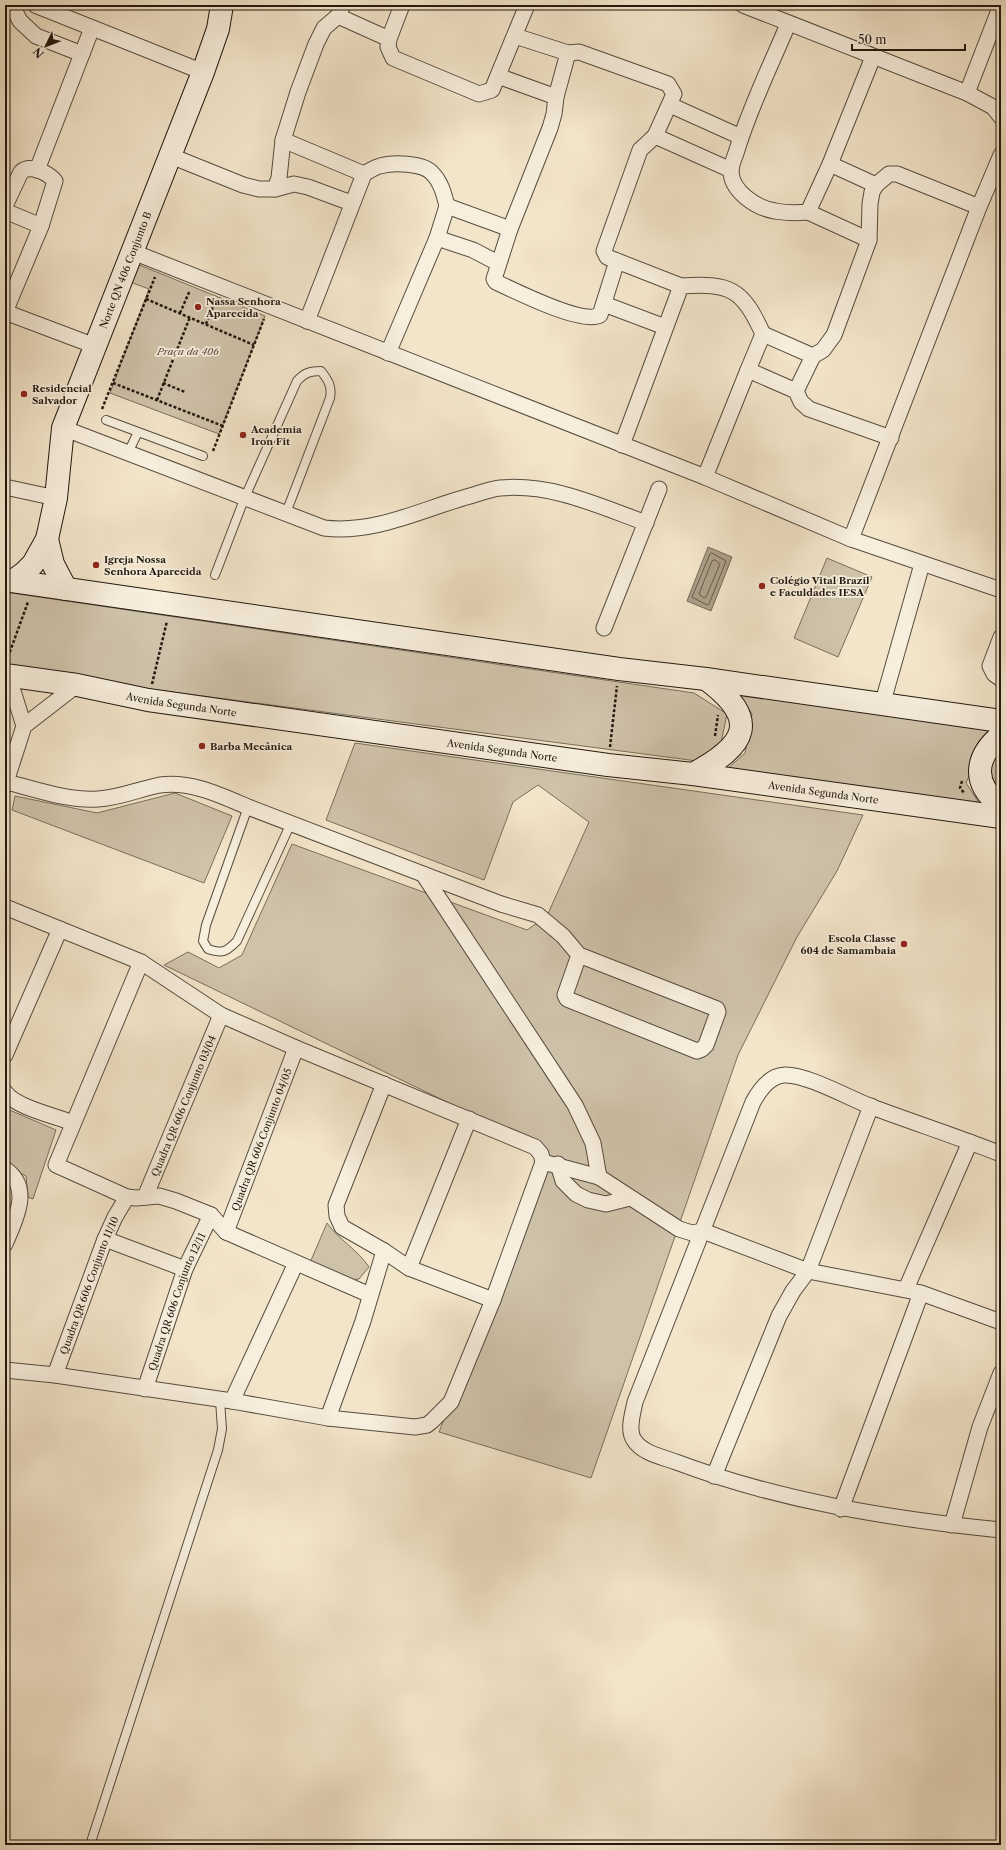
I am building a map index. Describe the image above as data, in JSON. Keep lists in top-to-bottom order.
{
  "streets": {
    "main road": ["Norte QN 406 Conjunto B", "Avenida Segunda Norte"],
    "street": [
      "Quadra QR 606 Conjunto 03/04",
      "Quadra QR 606 Conjunto 04/05",
      "Quadra QR 606 Conjunto 11/10",
      "Quadra QR 606 Conjunto 12/11"
    ]
  },
  "parks": ["Praça da 406"],
  "places": [
    "Nassa Senhora Aparecida",
    "Residencial Salvador",
    "Academia Iron Fit",
    "Igreja Nossa Senhora Aparecida",
    "Colégio Vital Brazil e Faculdades IESA",
    "Barba Mecânica",
    "Escola Classe 604 de Samambaia"
  ],
  "scale_bar": "50 m",
  "north": "bottom left"
}
